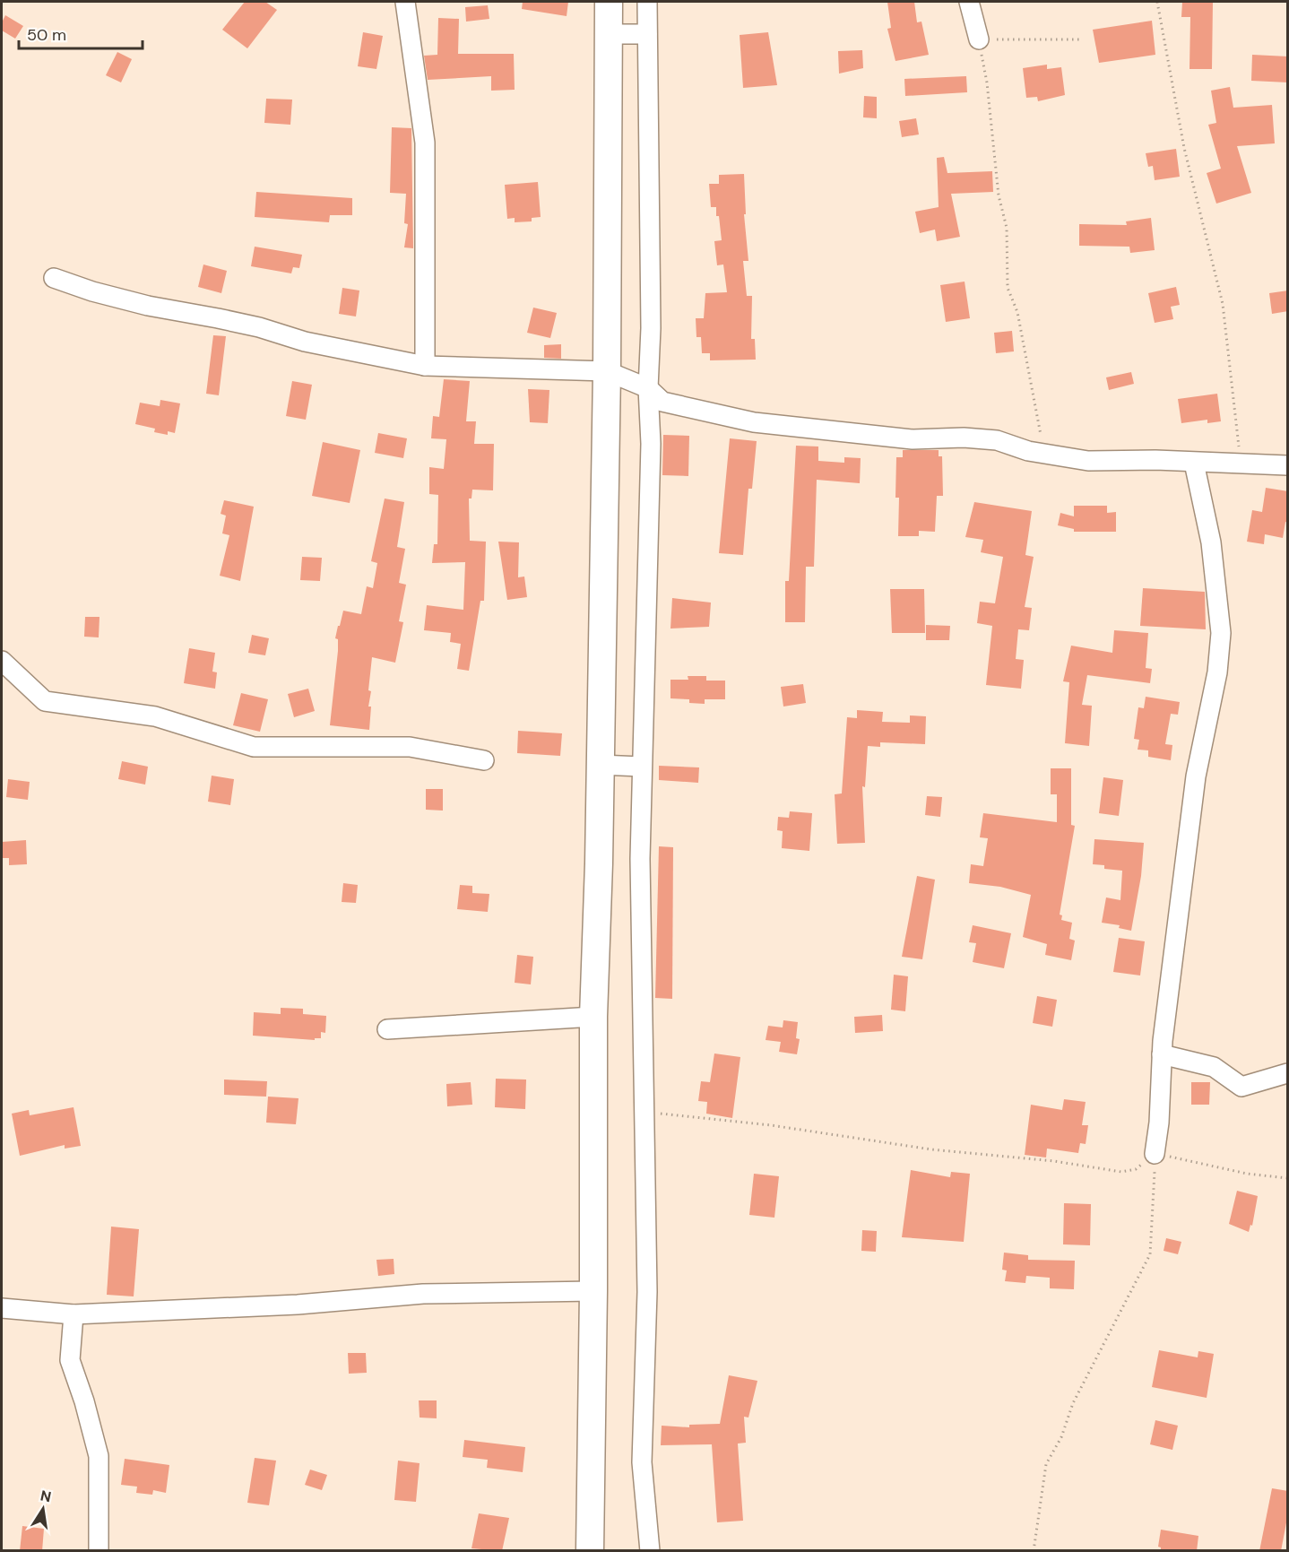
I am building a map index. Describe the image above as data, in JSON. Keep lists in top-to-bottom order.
{
  "scale_bar": "50 m",
  "north": "top"
}
